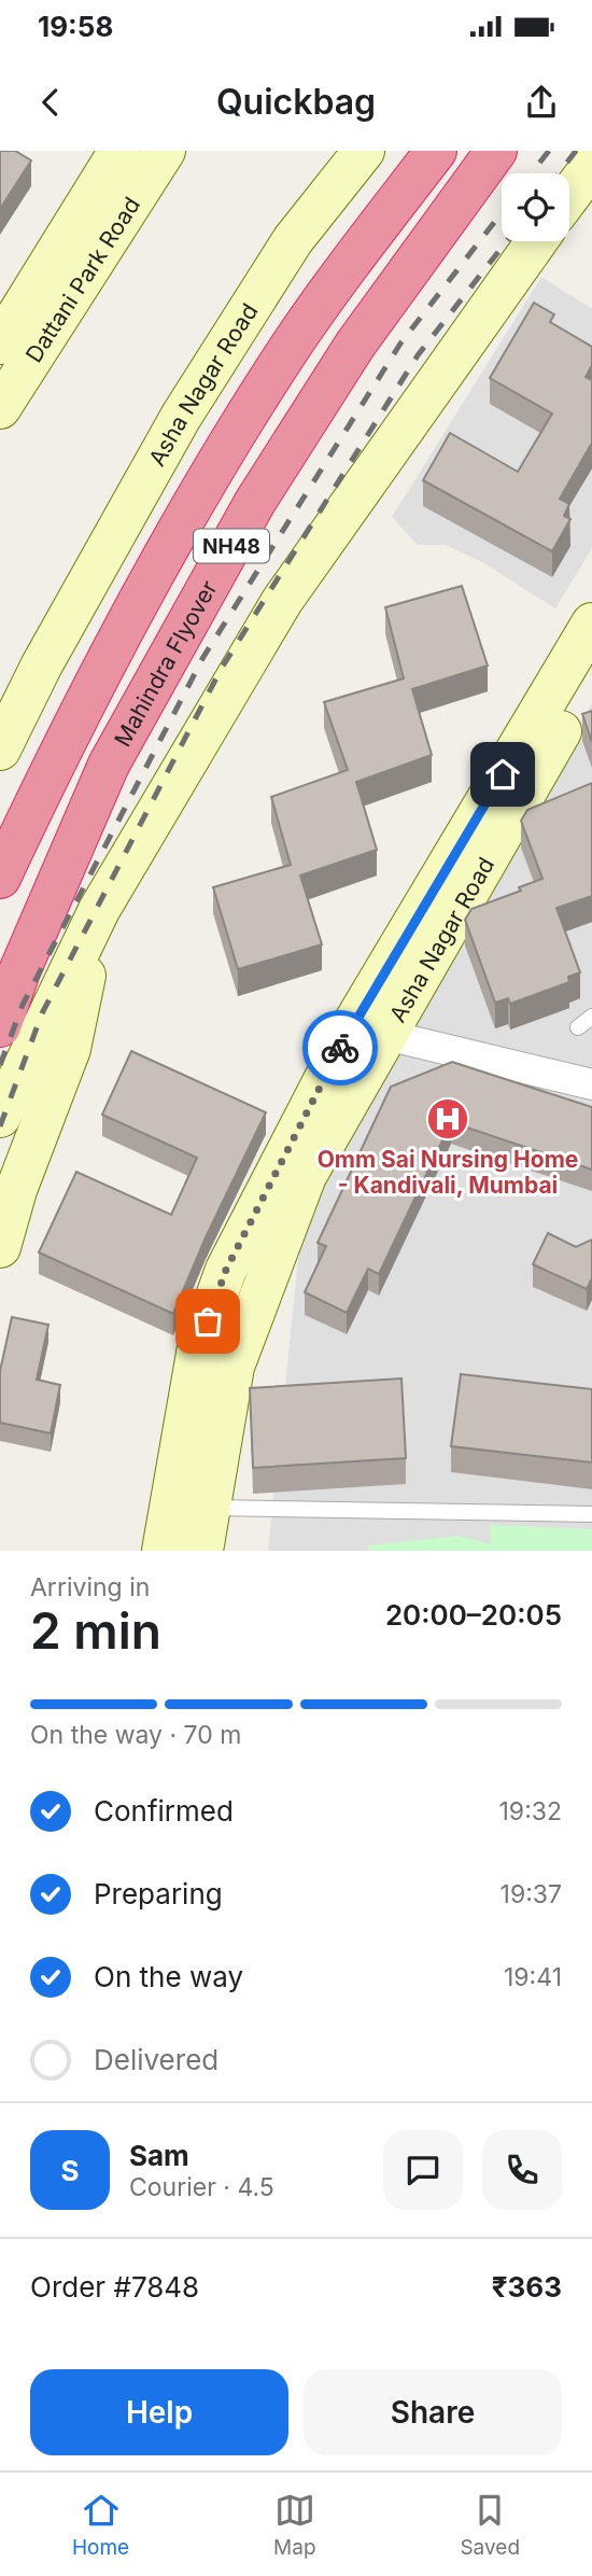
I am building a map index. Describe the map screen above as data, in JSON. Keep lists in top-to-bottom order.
{
  "streets": {
    "highway": ["NH48", "Mahindra Flyover"],
    "street": ["Dattani Park Road", "Asha Nagar Road"]
  },
  "places": {
    "hospital": ["Omm Sai Nursing Home - Kandivali, Mumbai"]
  },
  "page": {
    "status": "19:58",
    "header": "Quickbag",
    "heading": ["2 min", "Arriving in", "20:00–20:05"],
    "panel": [
      "Sam",
      "Courier · 4.5",
      "Order #7848",
      "₹363"
    ],
    "bar": "On the way · 70 m",
    "list": [
      ["Confirmed", "19:32"],
      ["Preparing", "19:37"],
      ["On the way", "19:41"],
      "Delivered"
    ],
    "round": "S",
    "buttons": ["Help", "Share"],
    "tabs": ["Home", "Map", "Saved"]
  }
}
